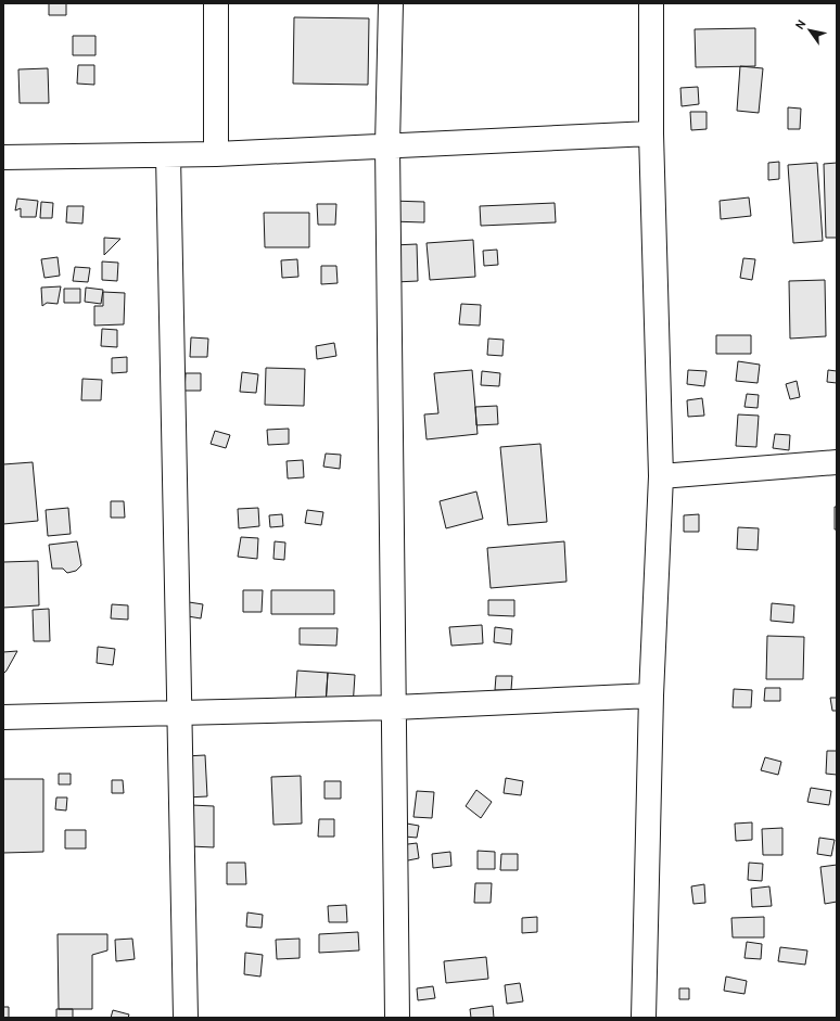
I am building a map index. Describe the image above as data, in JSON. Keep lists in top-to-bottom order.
{
  "north": "top left"
}
